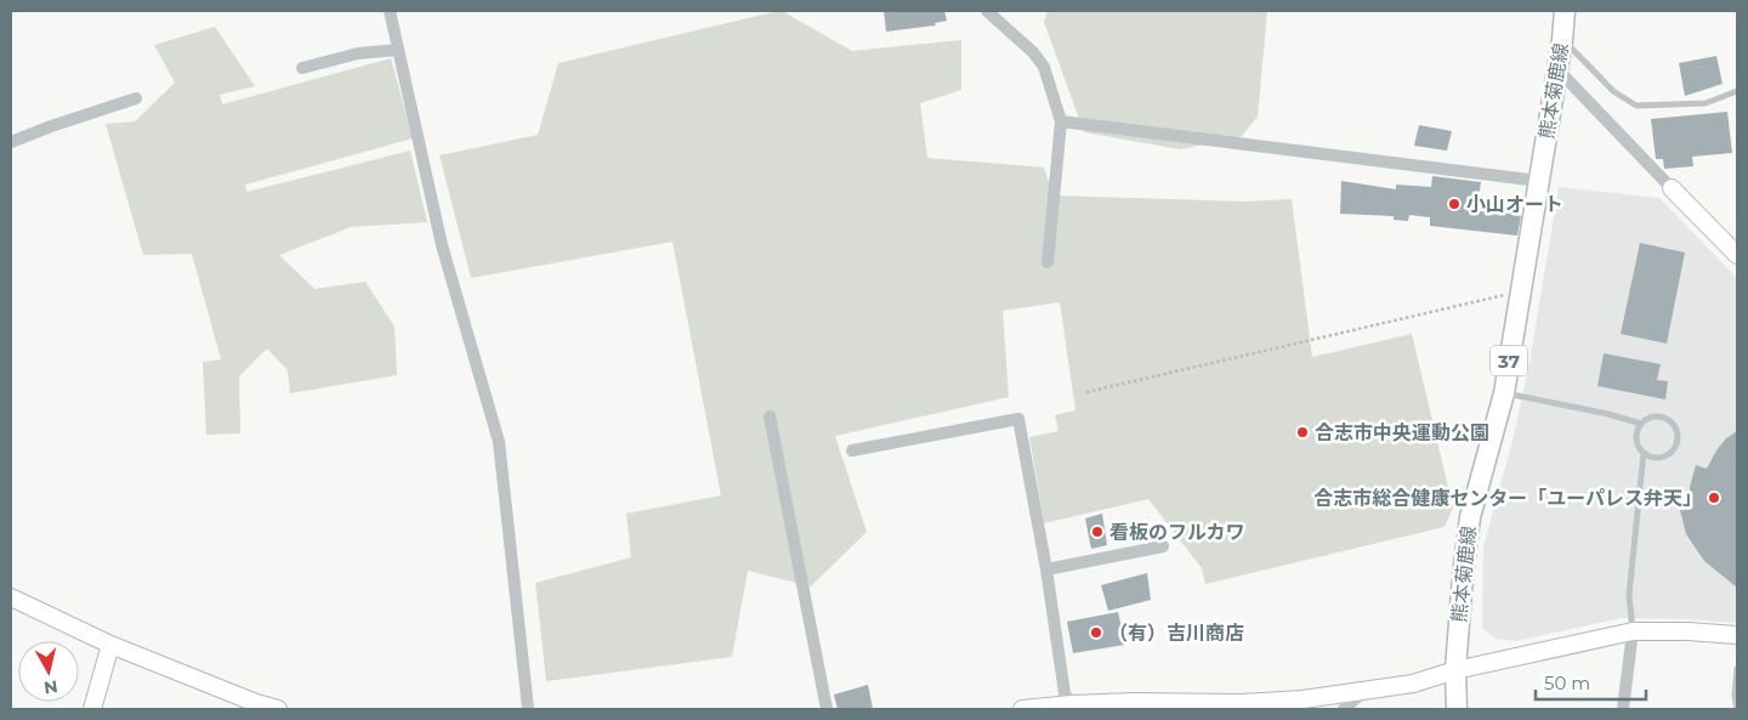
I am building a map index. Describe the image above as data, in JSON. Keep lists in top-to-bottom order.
{
  "streets": {
    "main road": ["熊本菊鹿線", "37"]
  },
  "places": [
    "小山オート",
    "合志市中央運動公園",
    "合志市総合健康センター「ユーパレス弁天」",
    "看板のフルカワ",
    "（有）吉川商店"
  ],
  "scale_bar": "50 m",
  "north": "bottom"
}
